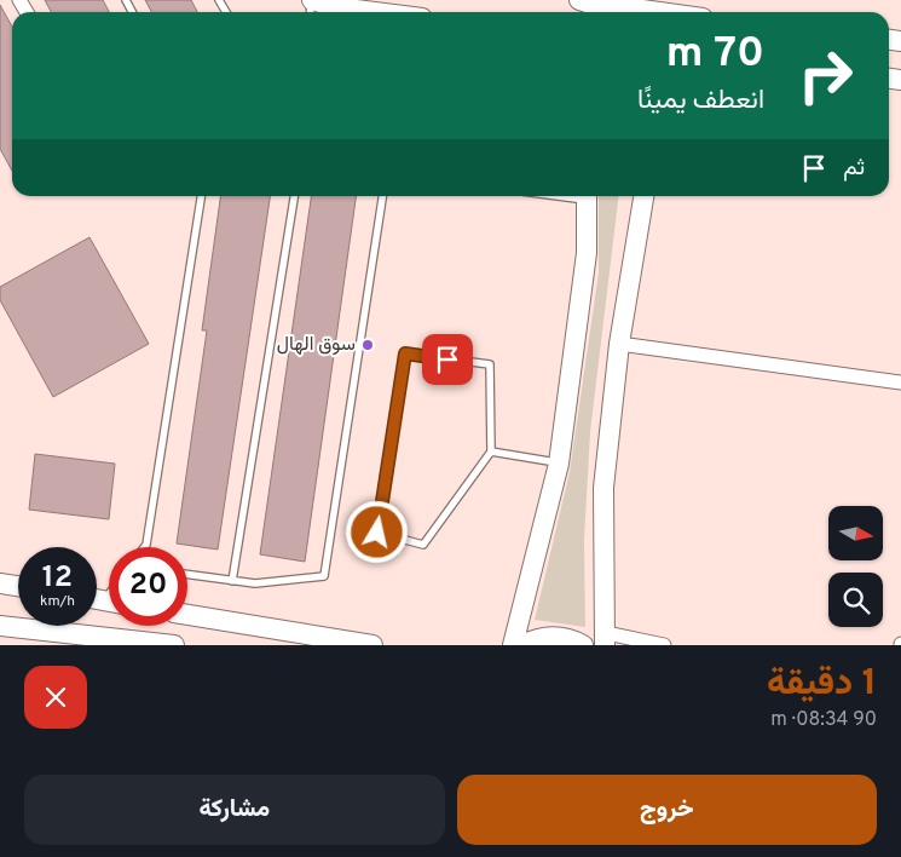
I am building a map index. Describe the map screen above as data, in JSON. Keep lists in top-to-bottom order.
{
  "places": ["سوق الهال"],
  "north": "right",
  "page": {
    "turn": ["70 m", "انعطف يمينًا"],
    "then": "ثم",
    "speed": "12 km/h",
    "limit": "20",
    "heading": ["1 دقيقة", "90 m · 08:34"],
    "buttons": ["خروج", "مشاركة"]
  }
}
